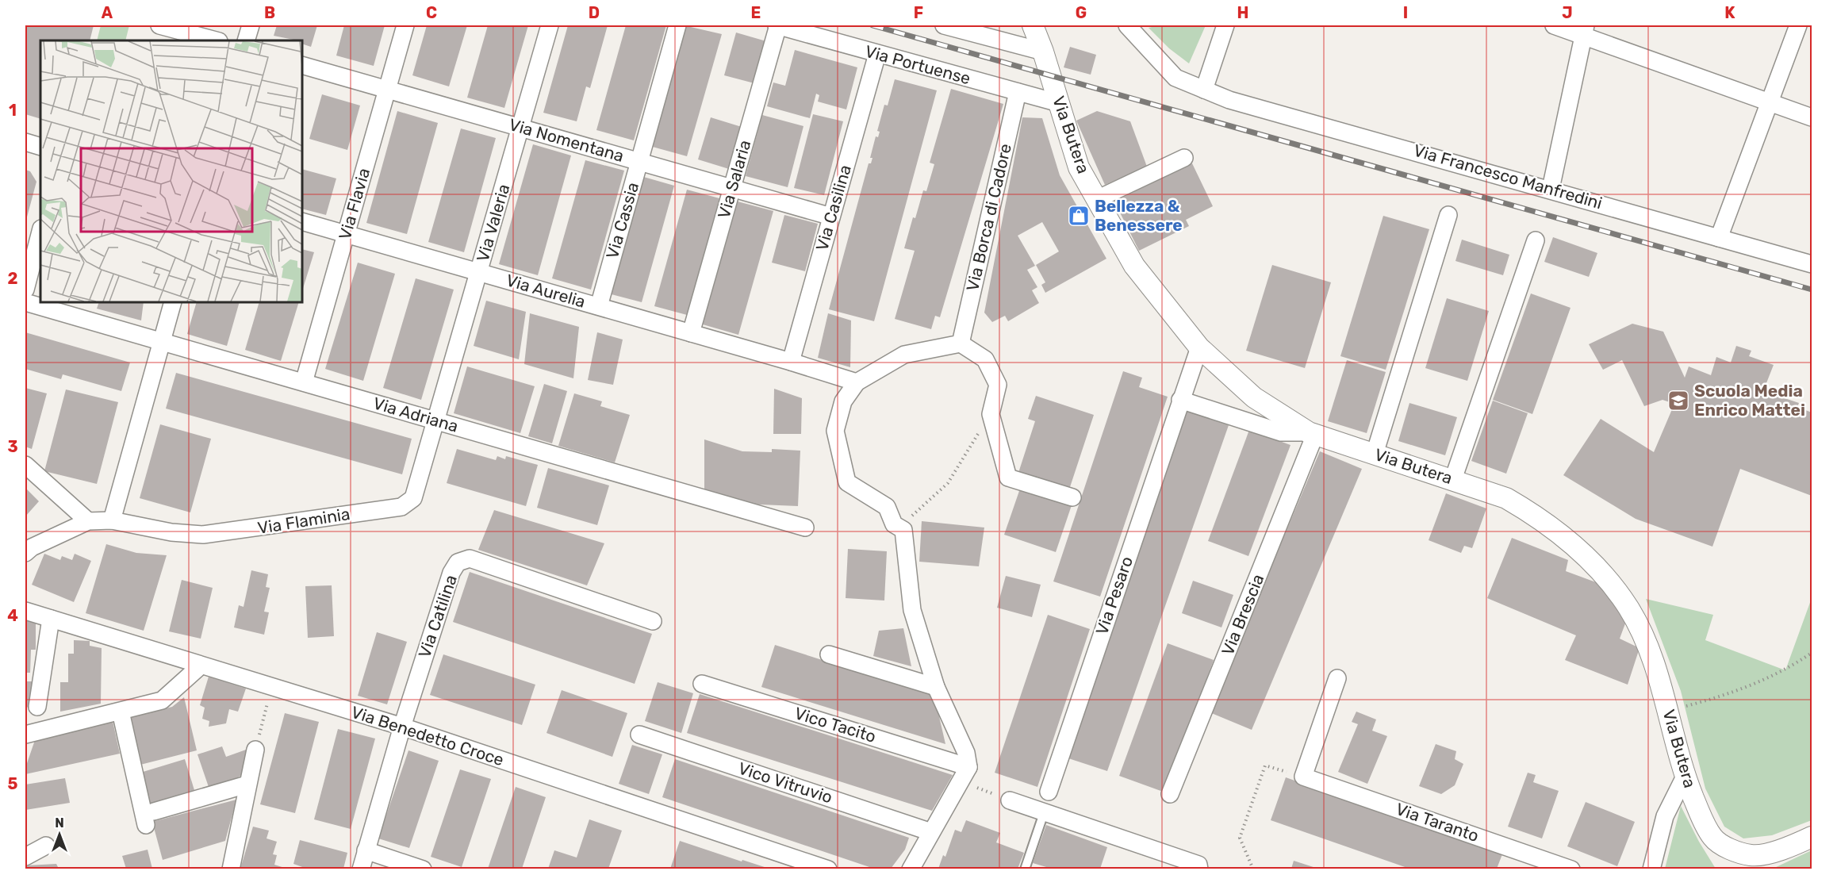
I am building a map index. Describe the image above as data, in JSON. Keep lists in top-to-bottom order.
{
  "streets": {
    "street": [
      "Via Portuense",
      "Via Butera",
      "Via Nomentana",
      "Via Francesco Manfredini",
      "Via Salaria",
      "Via Flavia",
      "Via Casilina",
      "Via Borca di Cadore",
      "Via Cassia",
      "Via Valeria",
      "Via Aurelia",
      "Via Adriana",
      "Via Flaminia",
      "Via Pesaro",
      "Via Brescia",
      "Via Catilina",
      "Vico Tacito",
      "Via Benedetto Croce",
      "Vico Vitruvio",
      "Via Taranto"
    ]
  },
  "crossings": [
    ["Via Portuense", "Via Butera"],
    ["Via Portuense", "Via Salaria"],
    ["Via Portuense", "Via Casilina"],
    ["Via Portuense", "Via Borca di Cadore"],
    ["Via Butera", "Via Pesaro"],
    ["Via Butera", "Via Brescia"],
    ["Via Nomentana", "Via Salaria"],
    ["Via Nomentana", "Via Flavia"],
    ["Via Nomentana", "Via Casilina"],
    ["Via Nomentana", "Via Cassia"],
    ["Via Nomentana", "Via Valeria"],
    ["Via Salaria", "Via Aurelia"],
    ["Via Flavia", "Via Aurelia"],
    ["Via Flavia", "Via Adriana"],
    ["Via Casilina", "Via Aurelia"],
    ["Via Cassia", "Via Aurelia"],
    ["Via Valeria", "Via Aurelia"],
    ["Via Valeria", "Via Adriana"],
    ["Via Valeria", "Via Flaminia"],
    ["Via Adriana", "Via Flaminia"],
    ["Via Catilina", "Via Benedetto Croce"]
  ],
  "places": {
    "shop": ["Bellezza & Benessere"],
    "school or university": ["Scuola Media Enrico Mattei"]
  },
  "north": "top",
  "grid": {
    "columns": [
      "A",
      "B",
      "C",
      "D",
      "E",
      "F",
      "G",
      "H",
      "I",
      "J",
      "K"
    ],
    "rows": [
      "1",
      "2",
      "3",
      "4",
      "5"
    ]
  }
}
